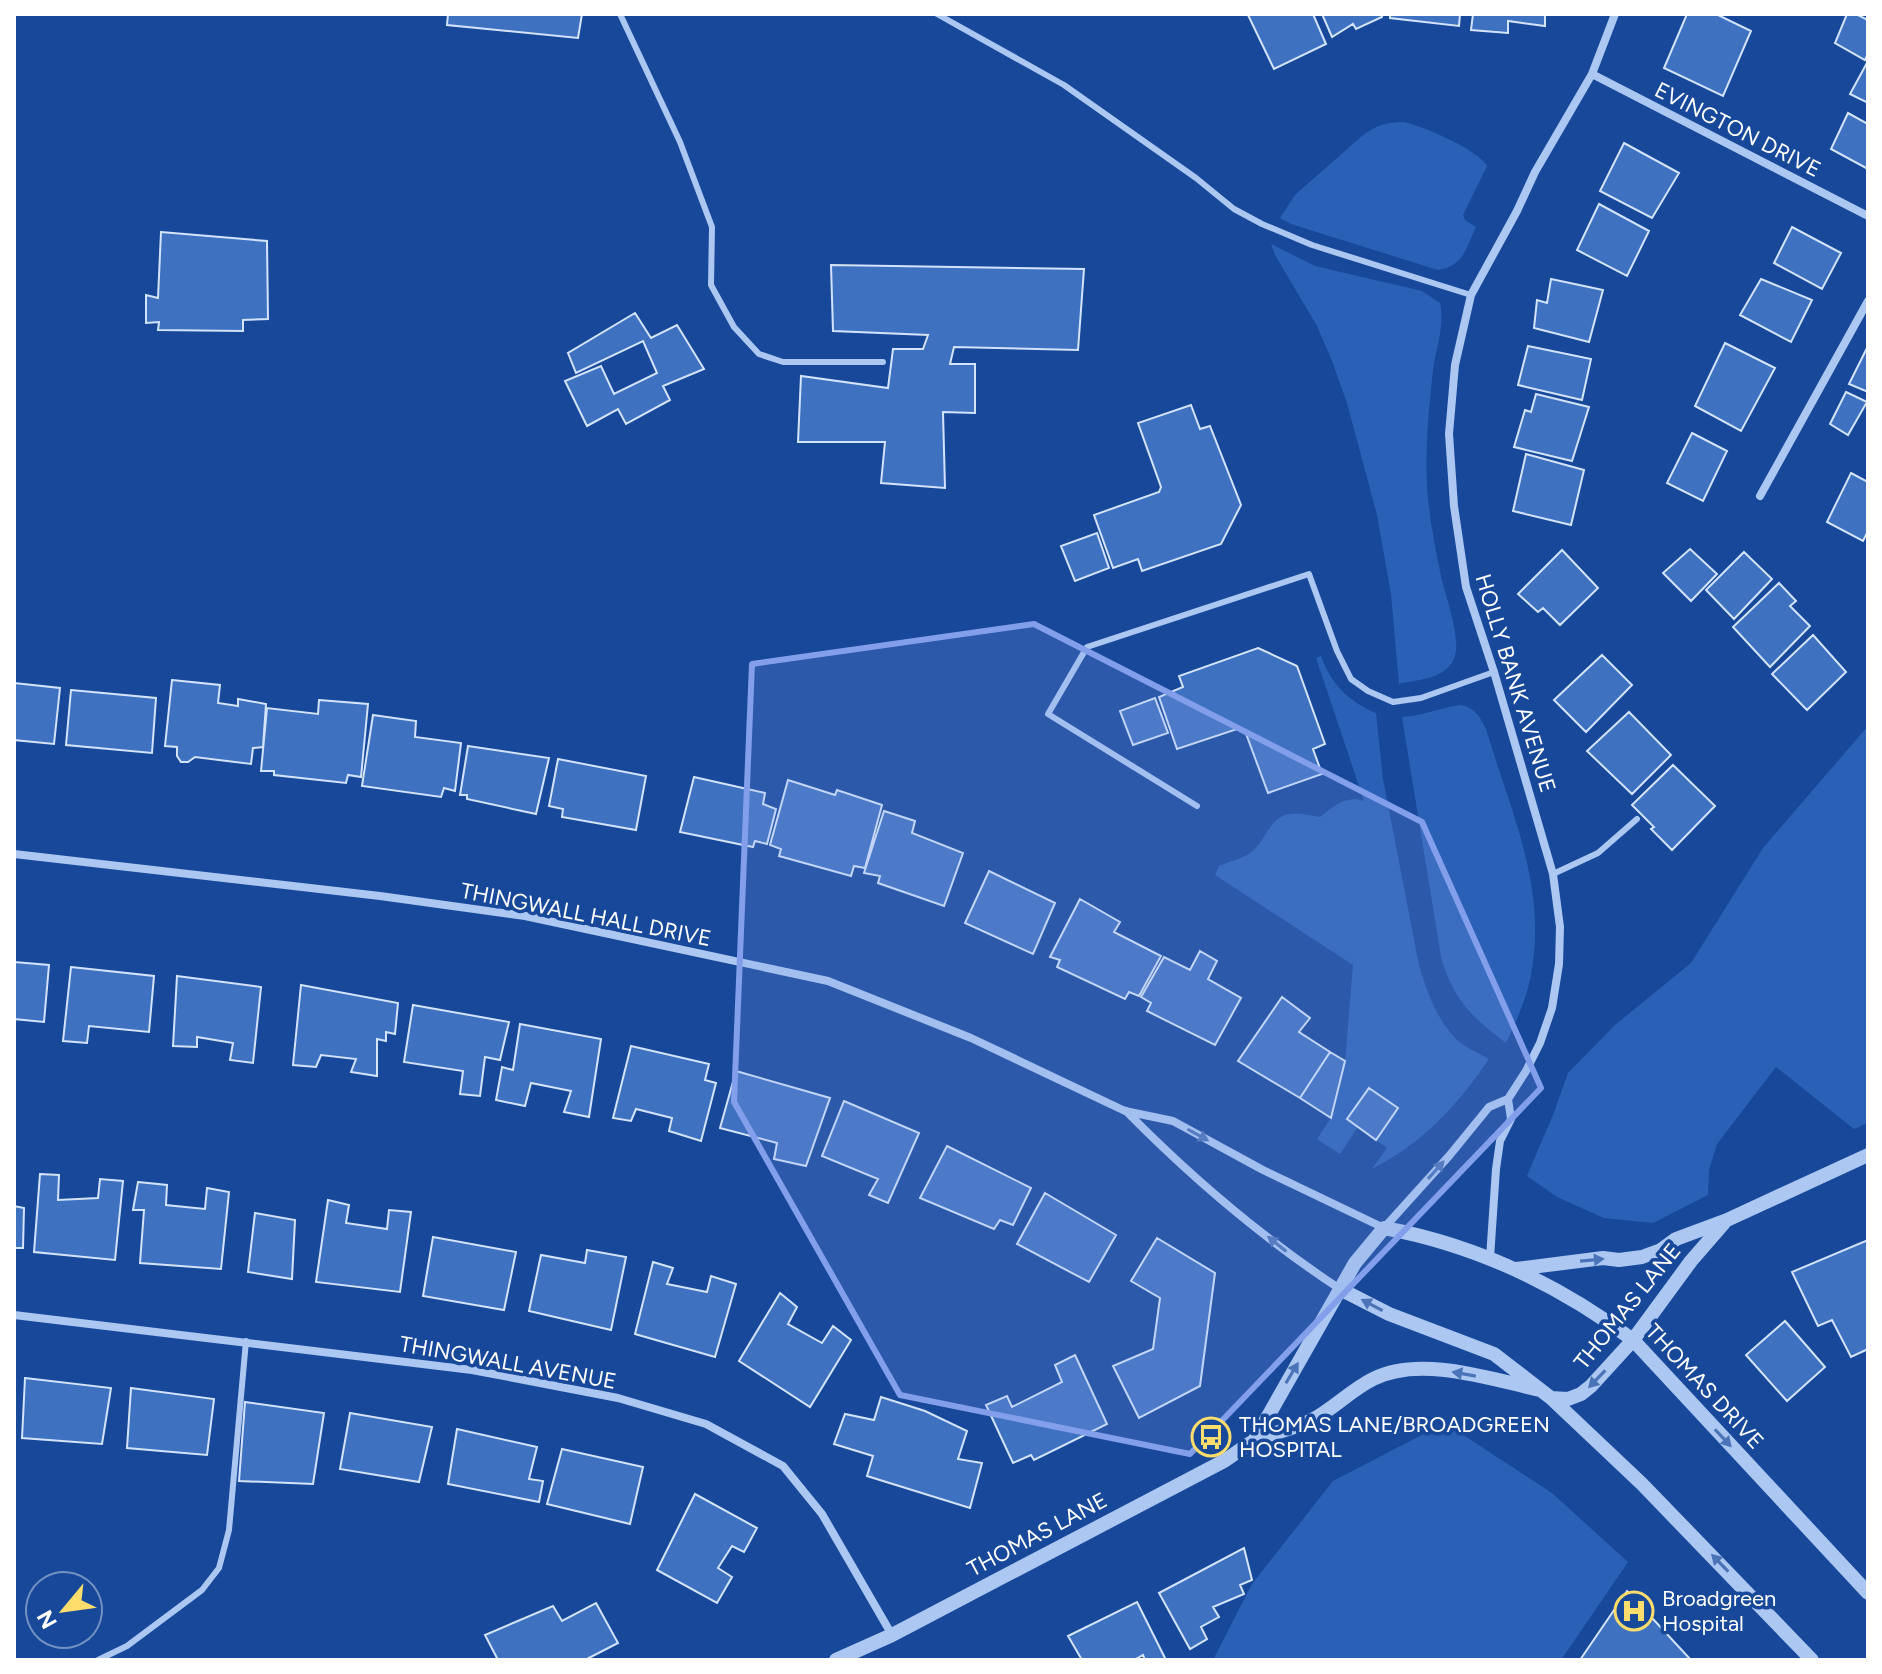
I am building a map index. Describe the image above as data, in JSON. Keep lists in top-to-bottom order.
{
  "streets": {
    "street": [
      "EVINGTON DRIVE",
      "HOLLY BANK AVENUE",
      "THINGWALL HALL DRIVE",
      "THOMAS LANE",
      "THINGWALL AVENUE",
      "THOMAS DRIVE"
    ]
  },
  "crossings": [
    ["EVINGTON DRIVE", "HOLLY BANK AVENUE"],
    ["HOLLY BANK AVENUE", "THINGWALL HALL DRIVE"],
    ["HOLLY BANK AVENUE", "THOMAS LANE"],
    ["HOLLY BANK AVENUE", "THOMAS DRIVE"],
    ["THINGWALL HALL DRIVE", "THOMAS LANE"],
    ["THINGWALL HALL DRIVE", "THOMAS DRIVE"],
    ["THOMAS LANE", "THINGWALL AVENUE"],
    ["THOMAS LANE", "THOMAS DRIVE"]
  ],
  "places": {
    "bus stop": ["THOMAS LANE/BROADGREEN HOSPITAL"],
    "hospital": ["Broadgreen Hospital"]
  },
  "north": "bottom left"
}
